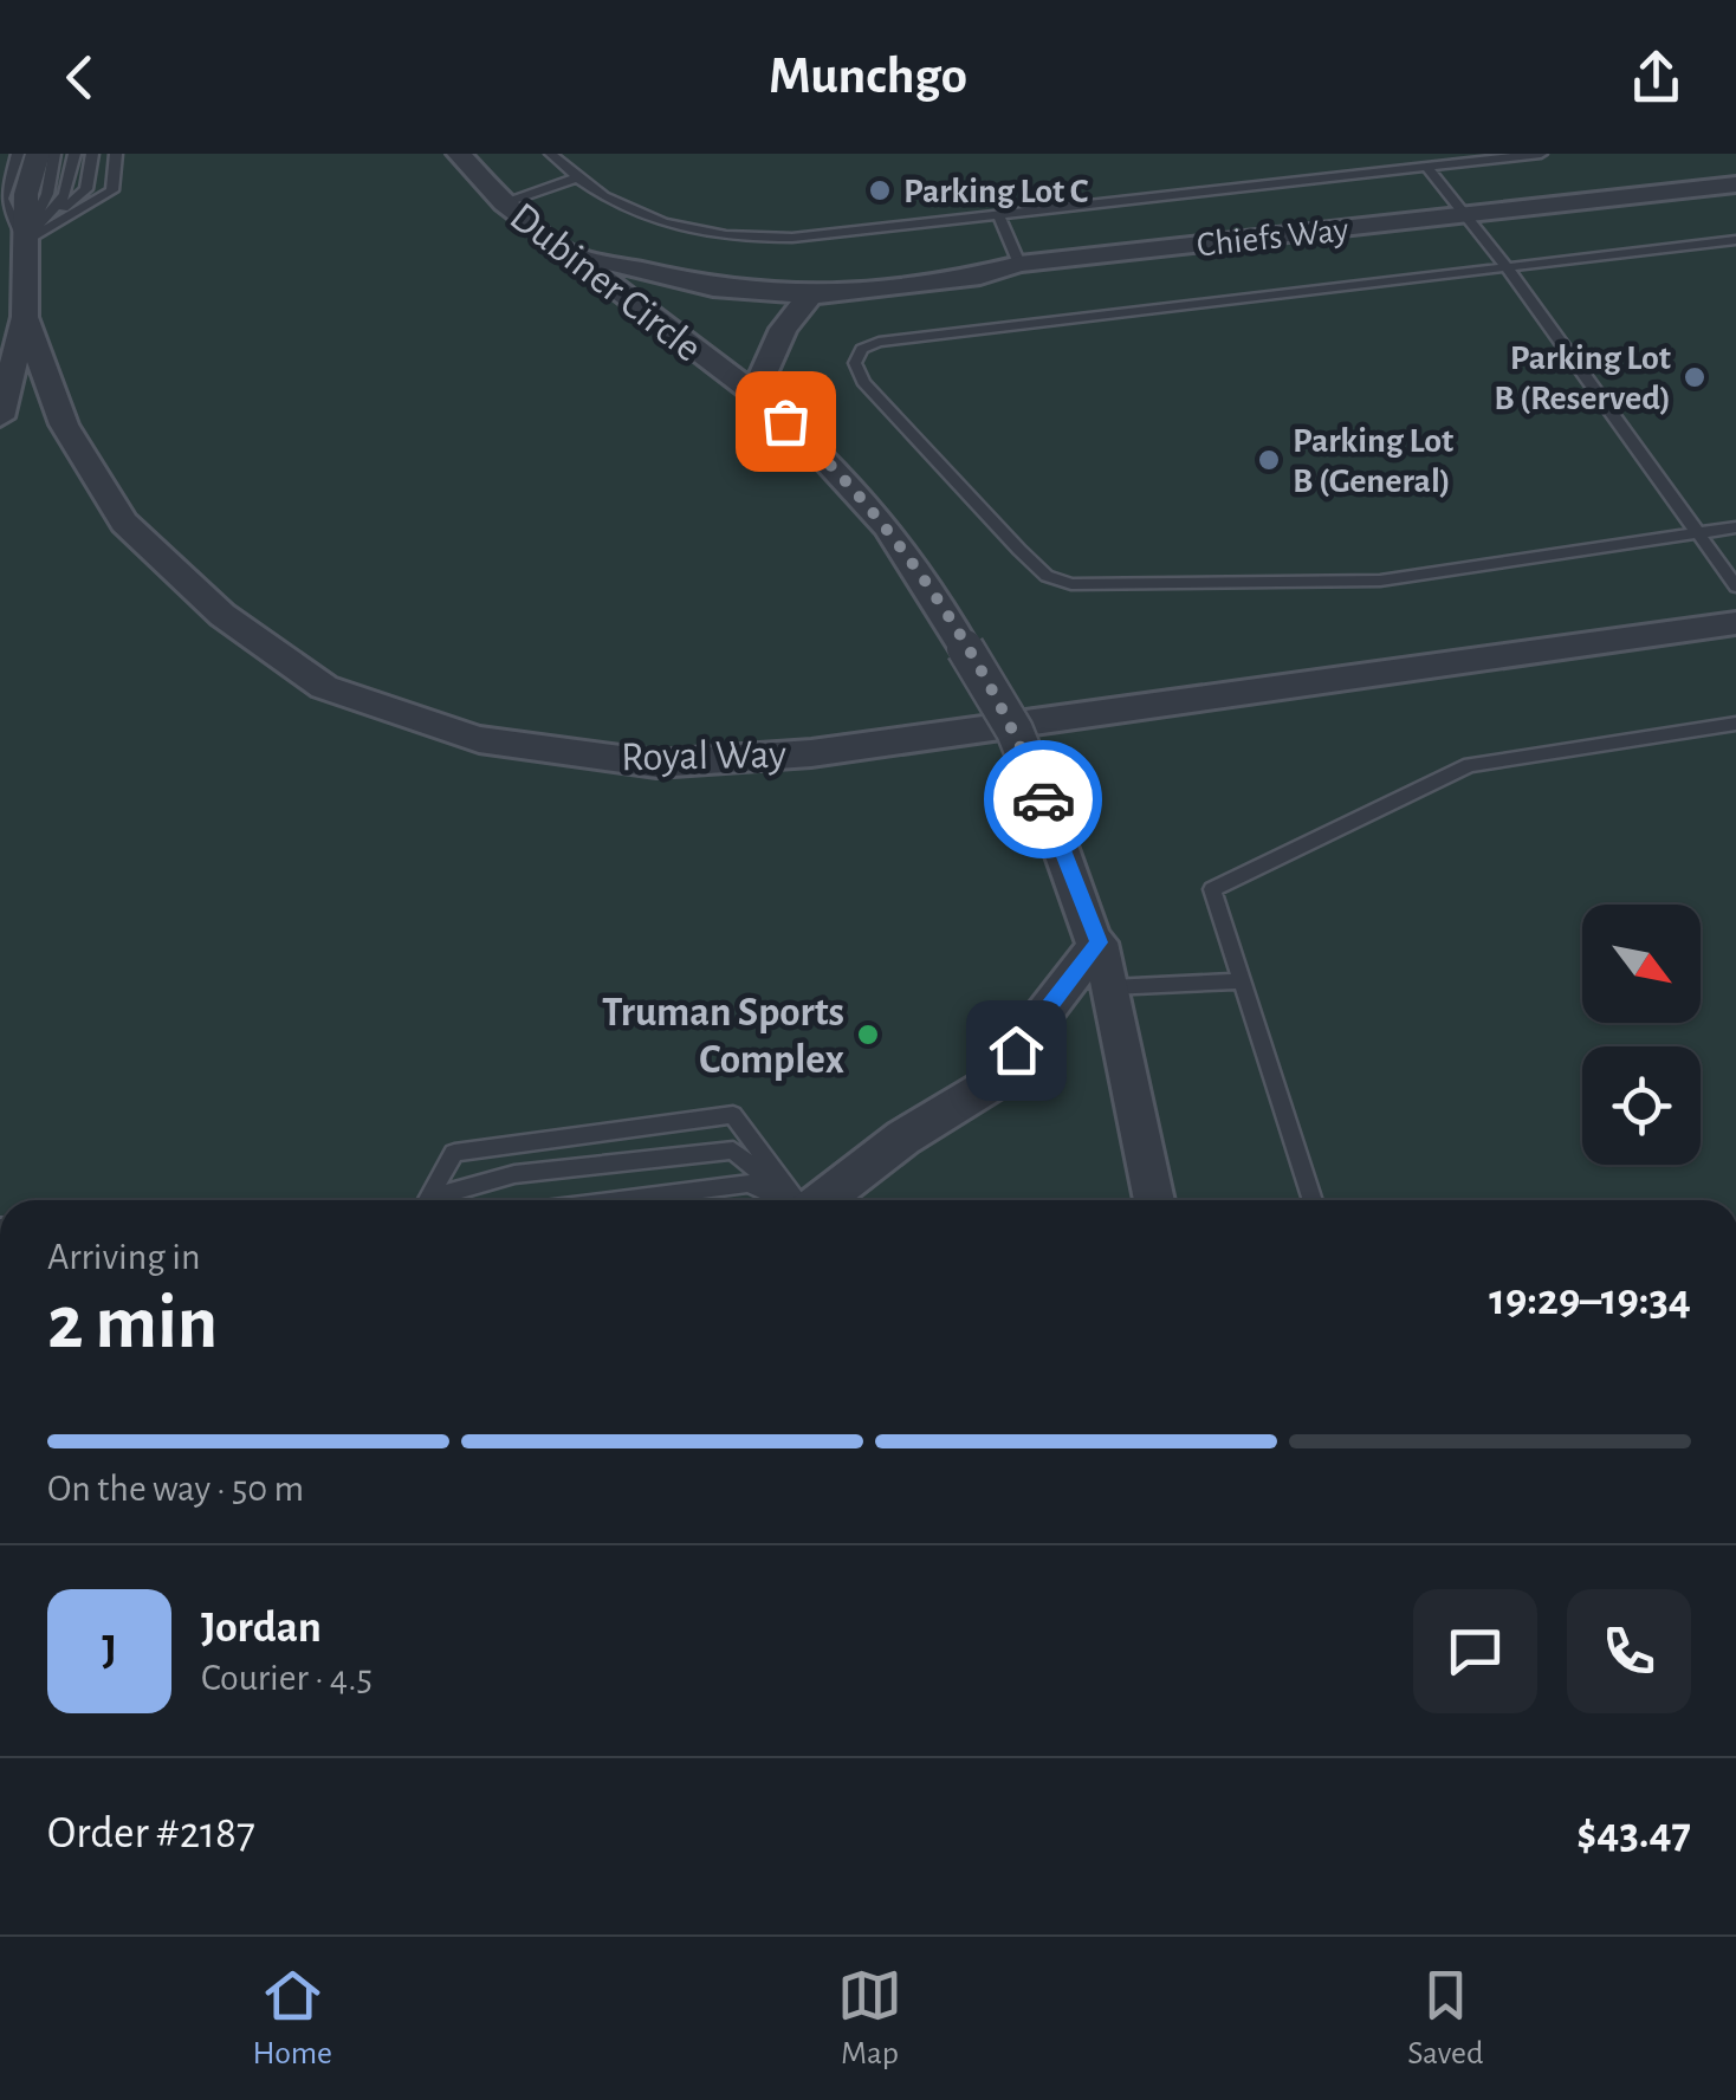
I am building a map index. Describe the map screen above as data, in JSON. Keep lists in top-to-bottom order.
{
  "streets": {
    "street": ["Chiefs Way", "Dubiner Circle", "Royal Way"]
  },
  "crossings": [
    ["Chiefs Way", "Dubiner Circle"]
  ],
  "places": [
    "Parking Lot C",
    "Parking Lot B (Reserved)",
    "Parking Lot B (General)",
    "Truman Sports Complex"
  ],
  "north": "bottom right",
  "page": {
    "header": "Munchgo",
    "heading": ["2 min", "Arriving in", "19:29–19:34"],
    "panel": [
      "Jordan",
      "Courier · 4.5",
      "Order #2187",
      "$43.47"
    ],
    "bar": "On the way · 50 m",
    "round": "J",
    "tabs": ["Home", "Map", "Saved"]
  }
}
